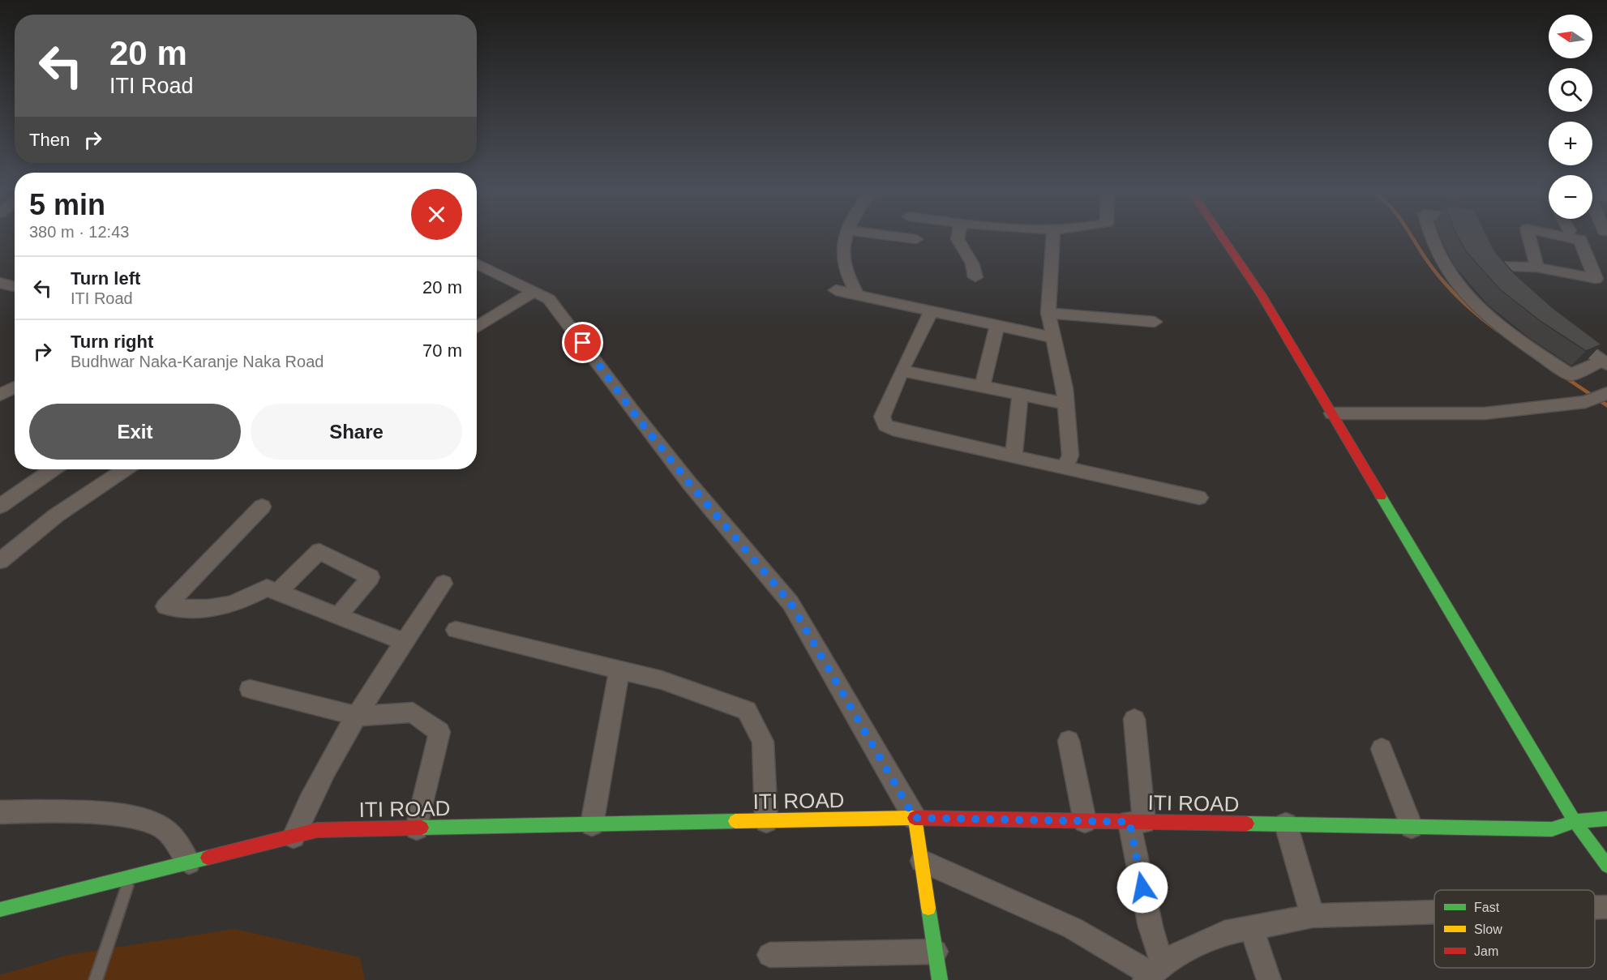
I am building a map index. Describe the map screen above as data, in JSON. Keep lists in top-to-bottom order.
{
  "streets": {
    "main road": ["ITI ROAD"]
  },
  "legend": ["Fast", "Slow", "Jam"],
  "north": "left",
  "page": {
    "map_buttons": ["+", "−"],
    "turn": ["20 m", "ITI Road"],
    "then": "Then",
    "heading": ["5 min", "380 m · 12:43"],
    "list": [
      {
        "name": "Turn left",
        "note": "ITI Road",
        "value": "20 m"
      },
      {
        "name": "Turn right",
        "note": "Budhwar Naka-Karanje Naka Road",
        "value": "70 m"
      }
    ],
    "buttons": ["Exit", "Share"]
  }
}
